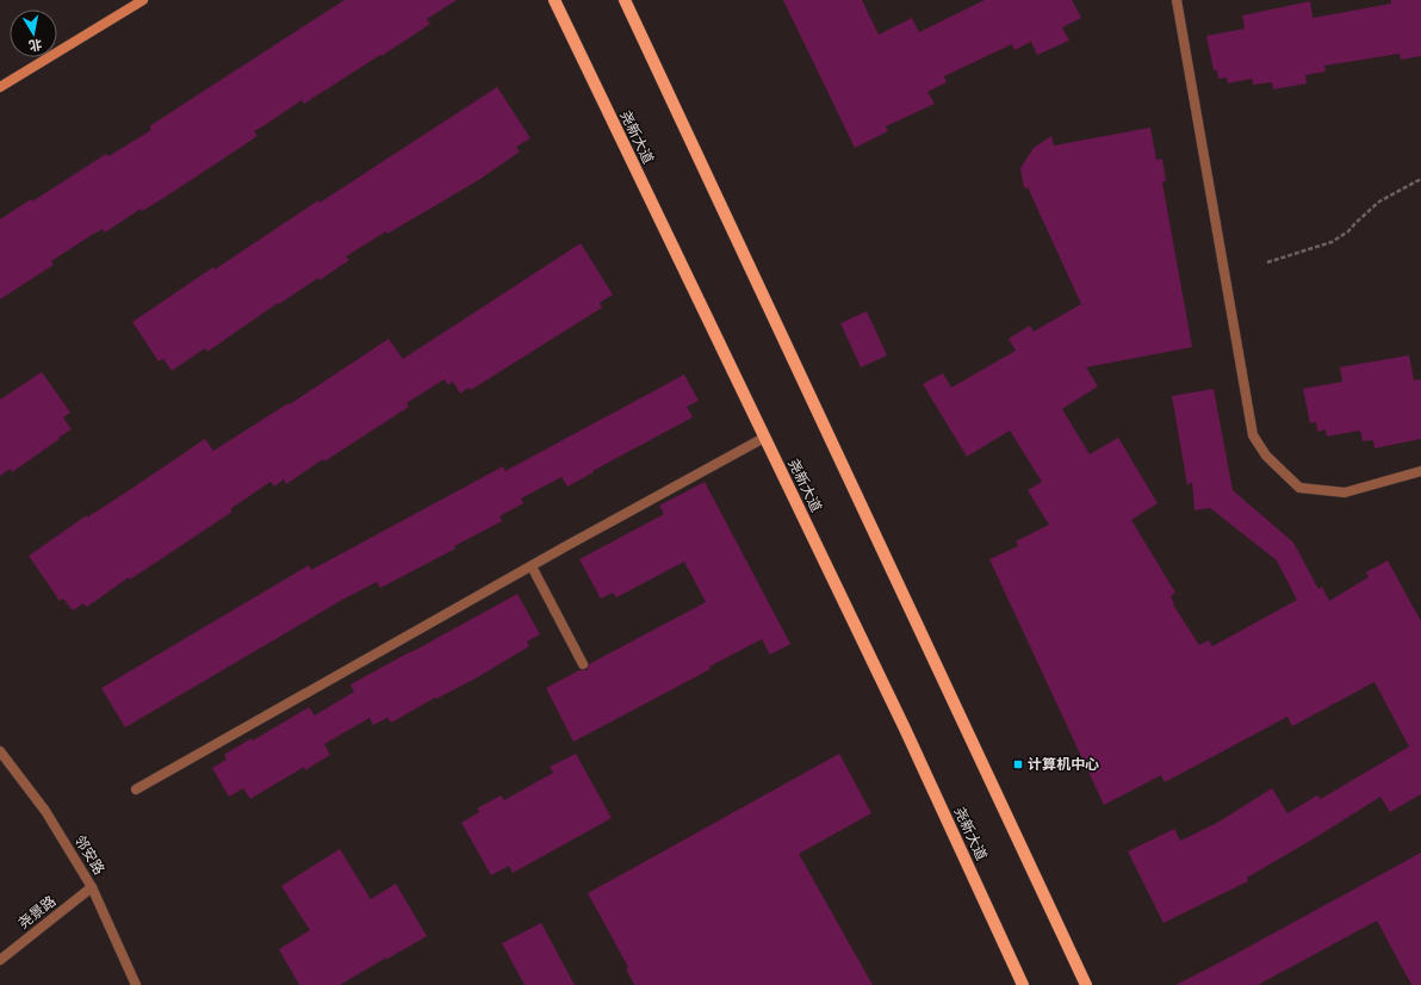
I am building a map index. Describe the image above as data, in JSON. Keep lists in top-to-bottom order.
{
  "streets": {
    "main road": ["尧新大道"],
    "street": ["邻安路", "尧景路"]
  },
  "crossings": [
    ["邻安路", "尧景路"]
  ],
  "places": {
    "transit": ["计算机中心"]
  },
  "north": "bottom"
}
